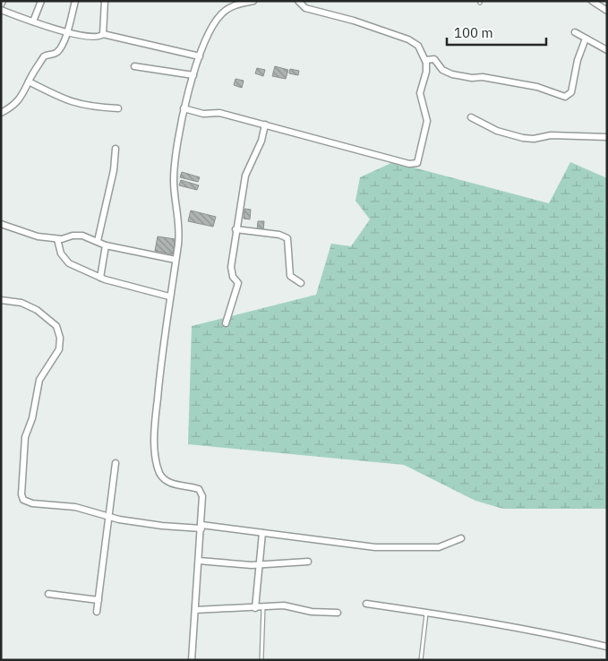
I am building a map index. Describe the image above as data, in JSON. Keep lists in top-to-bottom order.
{
  "scale_bar": "100 m"
}
